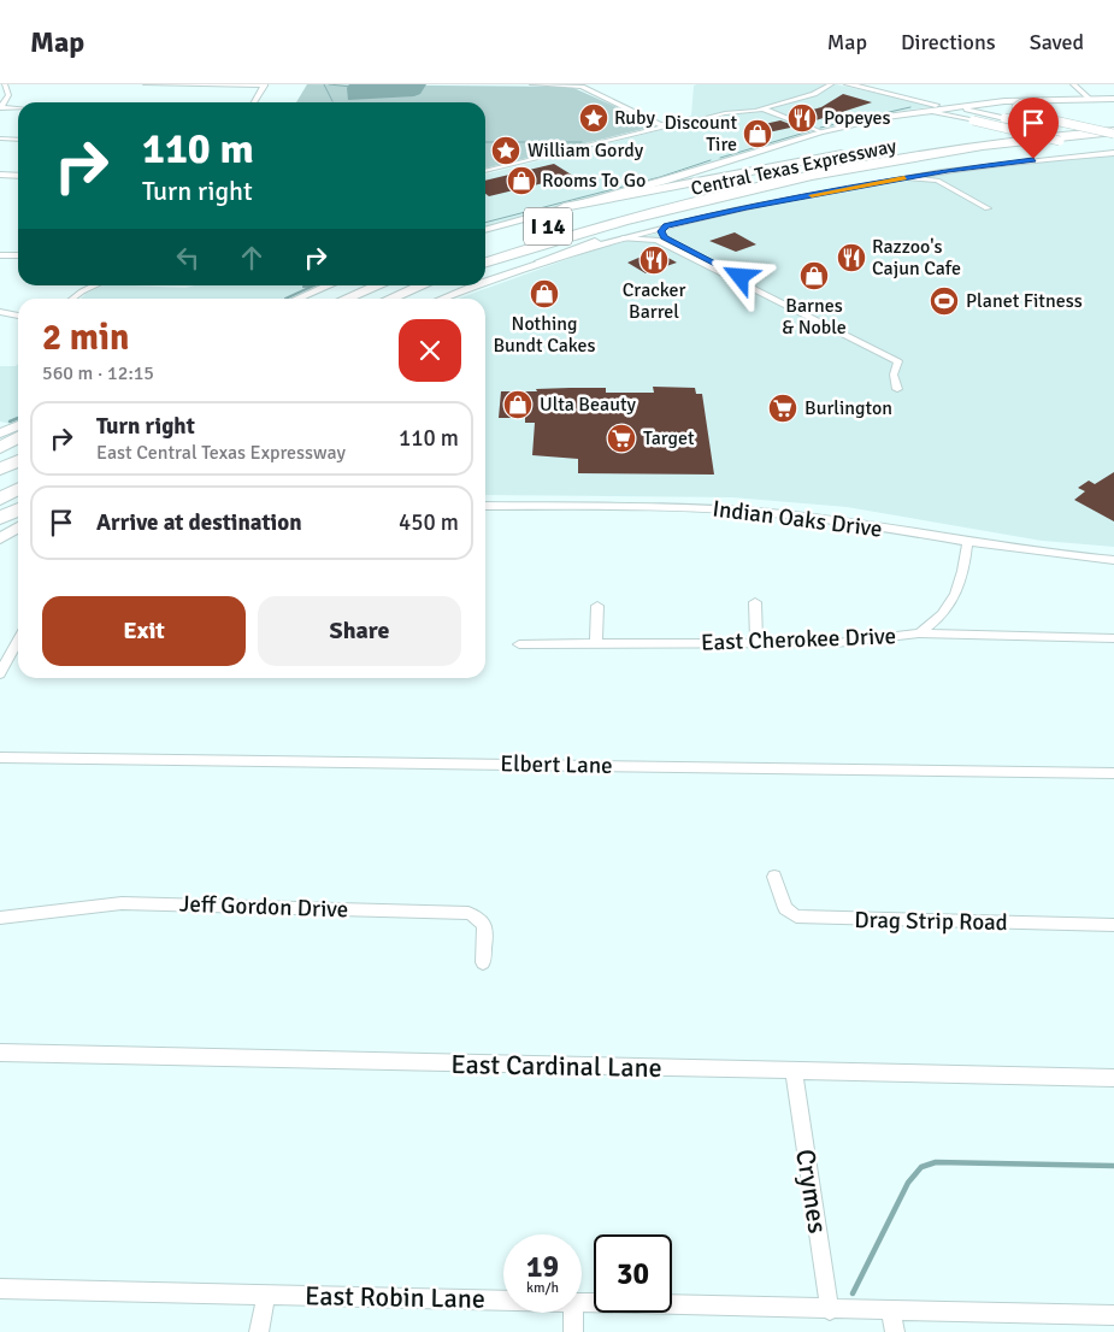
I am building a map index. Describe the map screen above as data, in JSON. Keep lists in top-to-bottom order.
{
  "streets": {
    "highway": ["Central Texas Expressway", "I 14"],
    "street": [
      "Indian Oaks Drive",
      "East Cherokee Drive",
      "Elbert Lane",
      "Jeff Gordon Drive",
      "Drag Strip Road",
      "East Cardinal Lane",
      "Crymes",
      "East Robin Lane"
    ]
  },
  "crossings": [
    ["East Cardinal Lane", "Crymes"],
    ["Crymes", "East Robin Lane"]
  ],
  "places": {
    "place": ["Ruby", "William Gordy"],
    "restaurant": ["Popeyes", "Razzoo's Cajun Cafe", "Cracker Barrel"],
    "shop": [
      "Discount Tire",
      "Rooms To Go",
      "Barnes & Noble",
      "Nothing Bundt Cakes",
      "Ulta Beauty"
    ],
    "sports": ["Planet Fitness"],
    "supermarket": ["Burlington", "Target"]
  },
  "page": {
    "header": "Map",
    "nav": ["Map", "Directions", "Saved"],
    "turn": ["110 m", "Turn right"],
    "heading": ["2 min", "560 m · 12:15"],
    "list": [
      {
        "name": "Turn right",
        "note": "East Central Texas Expressway",
        "value": "110 m"
      },
      {
        "name": "Arrive at destination",
        "value": "450 m"
      }
    ],
    "buttons": ["Exit", "Share"],
    "speed": "19 km/h",
    "limit": "30"
  }
}
